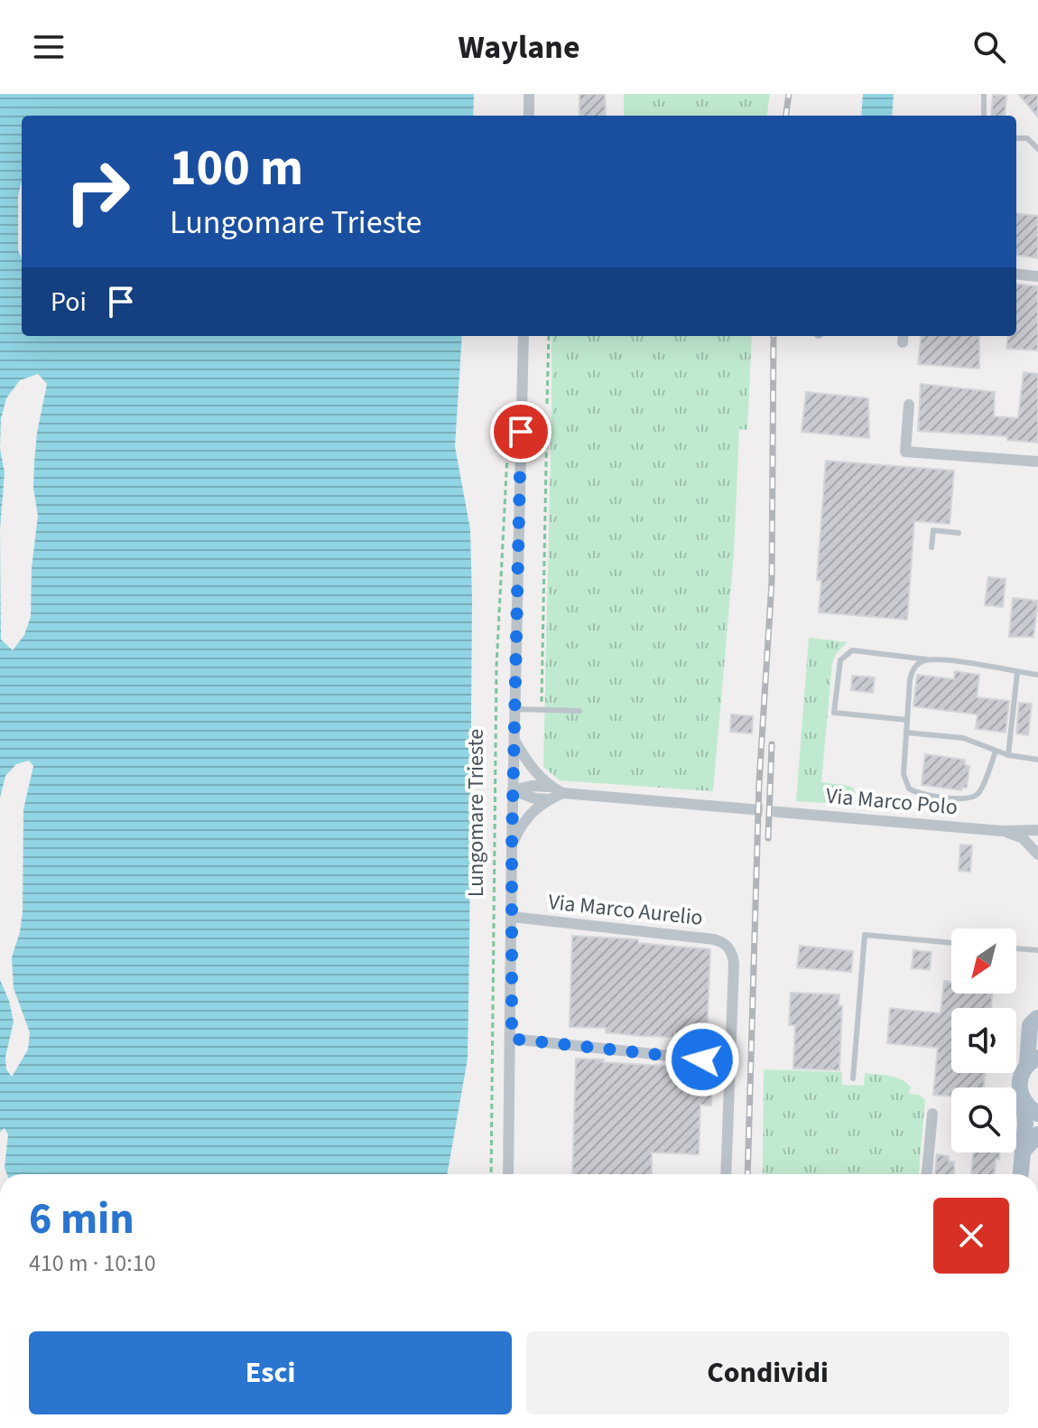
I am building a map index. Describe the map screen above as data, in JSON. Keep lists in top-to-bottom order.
{
  "streets": {
    "street": ["Via Marco Polo", "Lungomare Trieste", "Via Marco Aurelio"]
  },
  "crossings": [
    ["Lungomare Trieste", "Via Marco Aurelio"]
  ],
  "north": "bottom left",
  "page": {
    "header": "Waylane",
    "turn": ["100 m", "Lungomare Trieste"],
    "then": "Poi",
    "heading": ["6 min", "410 m · 10:10"],
    "buttons": ["Esci", "Condividi"]
  }
}
